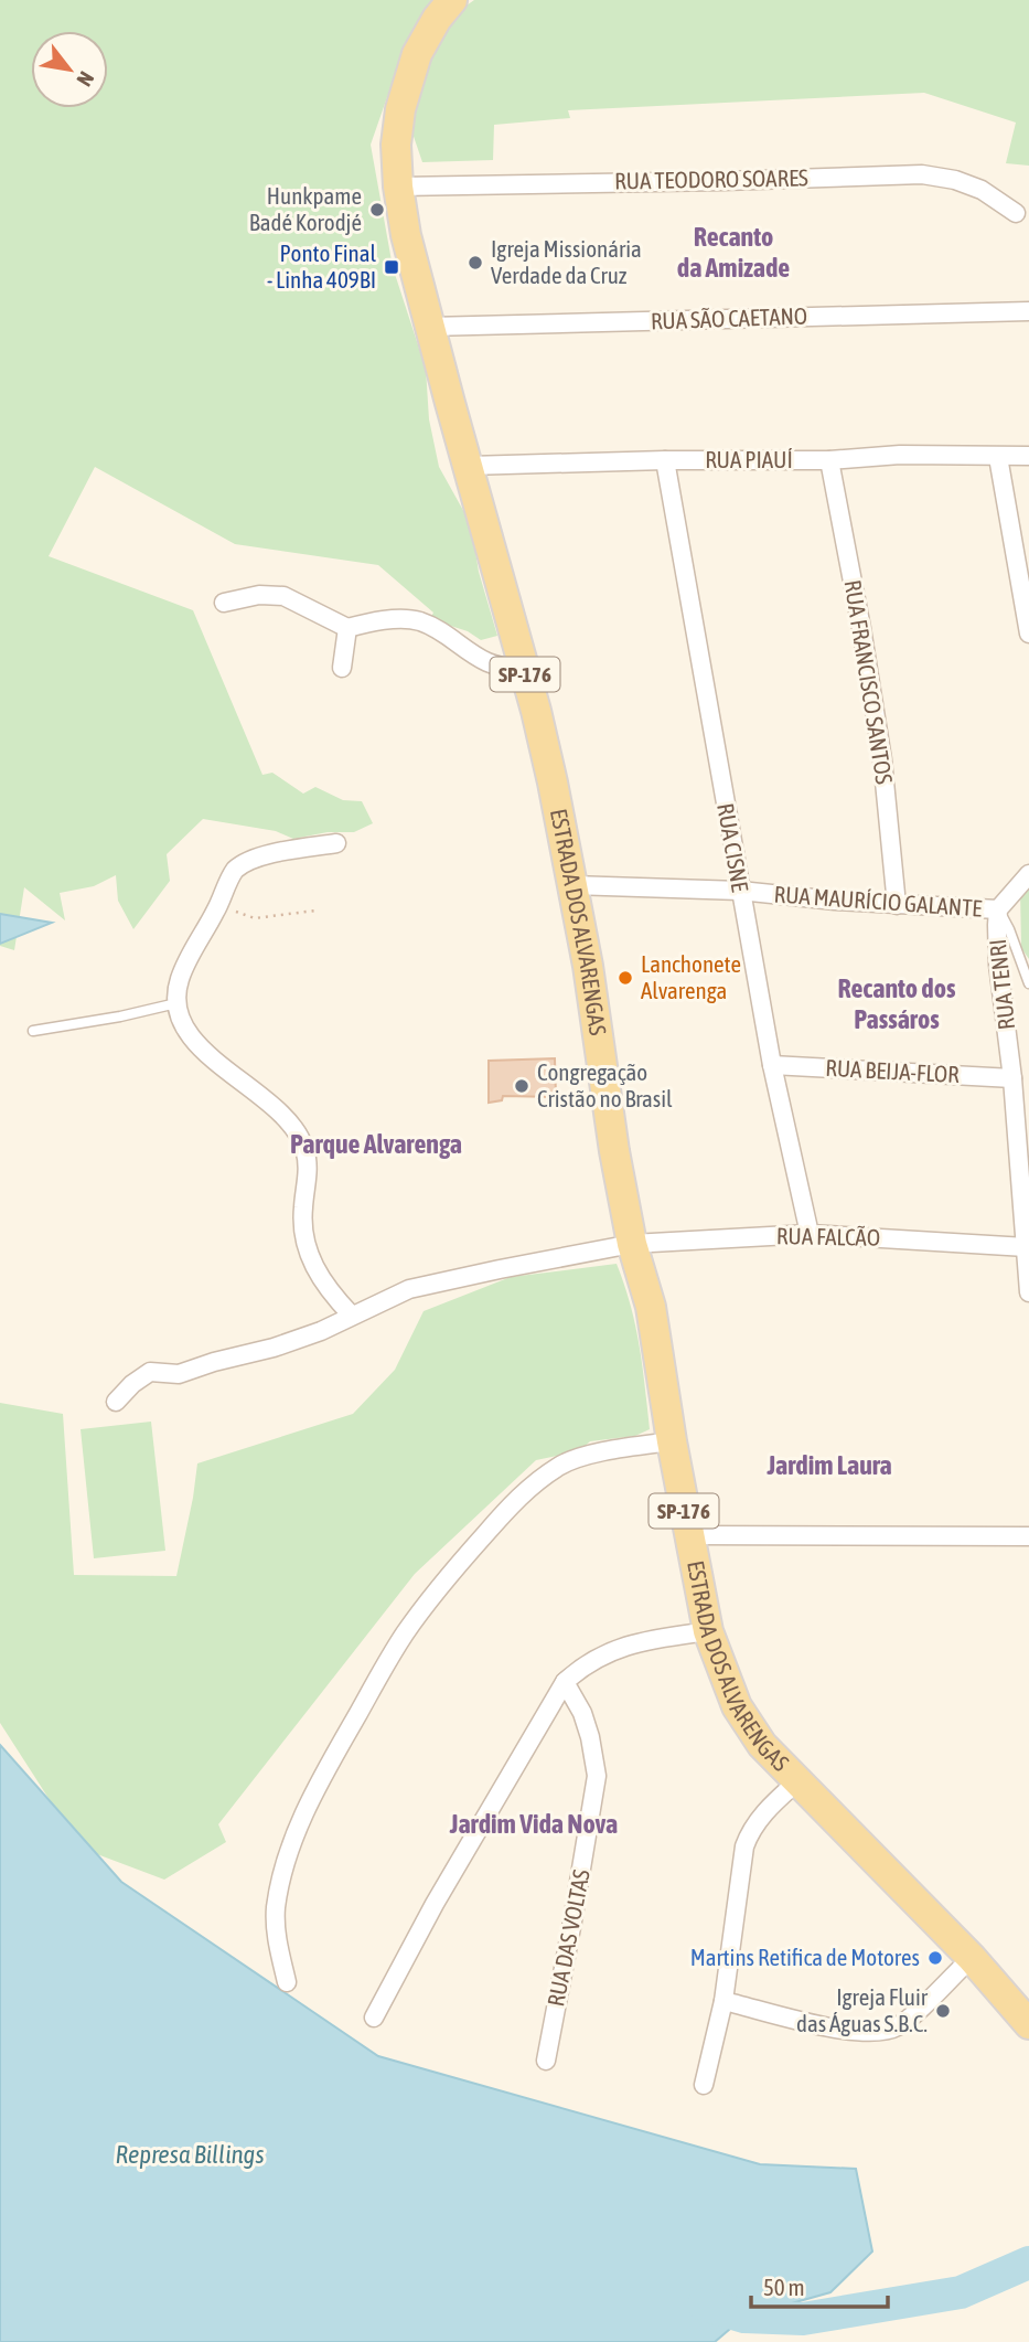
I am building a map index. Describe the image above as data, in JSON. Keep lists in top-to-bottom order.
{
  "streets": {
    "main road": ["SP-176", "ESTRADA DOS ALVARENGAS"],
    "street": [
      "RUA TEODORO SOARES",
      "RUA SÃO CAETANO",
      "RUA PIAUÍ",
      "RUA FRANCISCO SANTOS",
      "RUA CISNE",
      "RUA MAURÍCIO GALANTE",
      "RUA TENRI",
      "RUA BEIJA-FLOR",
      "RUA FALCÃO",
      "RUA DAS VOLTAS"
    ]
  },
  "crossings": [
    ["RUA TEODORO SOARES", "ESTRADA DOS ALVARENGAS"],
    ["RUA SÃO CAETANO", "ESTRADA DOS ALVARENGAS"],
    ["RUA PIAUÍ", "RUA FRANCISCO SANTOS"],
    ["RUA PIAUÍ", "RUA CISNE"],
    ["RUA PIAUÍ", "ESTRADA DOS ALVARENGAS"],
    ["RUA FRANCISCO SANTOS", "RUA MAURÍCIO GALANTE"],
    ["RUA CISNE", "RUA MAURÍCIO GALANTE"],
    ["RUA CISNE", "RUA BEIJA-FLOR"],
    ["RUA CISNE", "RUA FALCÃO"],
    ["RUA MAURÍCIO GALANTE", "ESTRADA DOS ALVARENGAS"],
    ["RUA MAURÍCIO GALANTE", "RUA TENRI"],
    ["ESTRADA DOS ALVARENGAS", "RUA FALCÃO"],
    ["RUA TENRI", "RUA BEIJA-FLOR"],
    ["RUA TENRI", "RUA FALCÃO"]
  ],
  "districts": [
    "Recanto da Amizade",
    "Recanto dos Passáros",
    "Parque Alvarenga",
    "Jardim Laura",
    "Jardim Vida Nova"
  ],
  "water": ["Represa Billings"],
  "places": {
    "other": [
      "Hunkpame Badé Korodjé",
      "Igreja Missionária Verdade da Cruz",
      "Lanchonete Alvarenga",
      "Congregação Cristão no Brasil",
      "Martins Retifica de Motores",
      "Igreja Fluir das Águas S.B.C."
    ],
    "transit": ["Ponto Final - Linha 409BI"]
  },
  "scale_bar": "50 m",
  "north": "bottom right"
}
